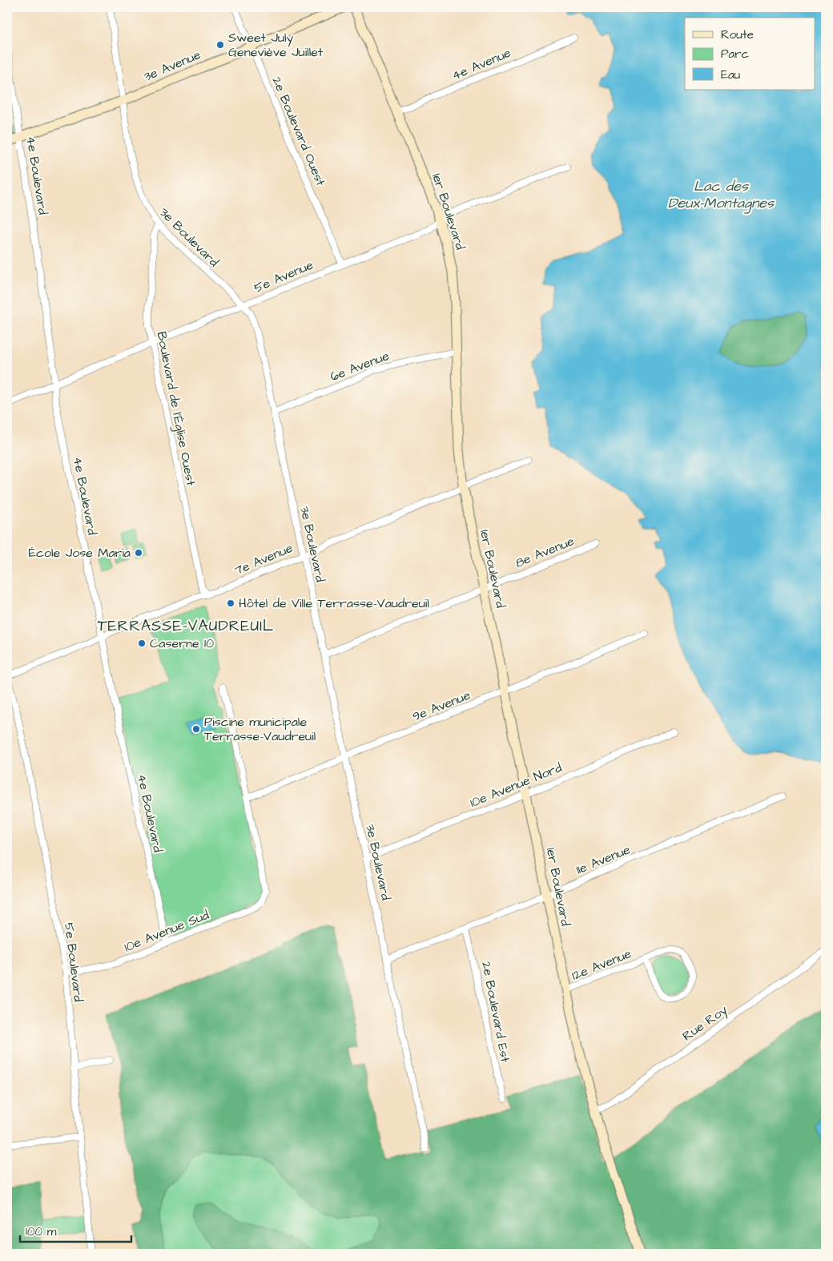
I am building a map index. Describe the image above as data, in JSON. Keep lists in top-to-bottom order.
{
  "streets": {
    "street": [
      "4e Avenue",
      "3e Avenue",
      "2e Boulevard Ouest",
      "4e Boulevard",
      "1er Boulevard",
      "3e Boulevard",
      "5e Avenue",
      "6e Avenue",
      "Boulevard de l'Église Ouest",
      "8e Avenue",
      "7e Avenue",
      "9e Avenue",
      "10e Avenue Nord",
      "11e Avenue",
      "10e Avenue Sud",
      "5e Boulevard",
      "12e Avenue",
      "2e Boulevard Est",
      "Rue Roy"
    ]
  },
  "crossings": [
    ["4e Avenue", "1er Boulevard"],
    ["3e Avenue", "2e Boulevard Ouest"],
    ["3e Avenue", "4e Boulevard"],
    ["3e Avenue", "3e Boulevard"],
    ["2e Boulevard Ouest", "5e Avenue"],
    ["4e Boulevard", "5e Avenue"],
    ["4e Boulevard", "7e Avenue"],
    ["4e Boulevard", "10e Avenue Sud"],
    ["1er Boulevard", "5e Avenue"],
    ["1er Boulevard", "6e Avenue"],
    ["1er Boulevard", "8e Avenue"],
    ["1er Boulevard", "7e Avenue"],
    ["1er Boulevard", "9e Avenue"],
    ["1er Boulevard", "10e Avenue Nord"],
    ["1er Boulevard", "11e Avenue"],
    ["1er Boulevard", "12e Avenue"],
    ["1er Boulevard", "Rue Roy"],
    ["3e Boulevard", "5e Avenue"],
    ["3e Boulevard", "6e Avenue"],
    ["3e Boulevard", "Boulevard de l'Église Ouest"],
    ["3e Boulevard", "8e Avenue"],
    ["3e Boulevard", "7e Avenue"],
    ["3e Boulevard", "9e Avenue"],
    ["3e Boulevard", "10e Avenue Nord"],
    ["3e Boulevard", "11e Avenue"],
    ["5e Avenue", "Boulevard de l'Église Ouest"],
    ["Boulevard de l'Église Ouest", "7e Avenue"],
    ["7e Avenue", "5e Boulevard"],
    ["9e Avenue", "10e Avenue Sud"],
    ["11e Avenue", "2e Boulevard Est"],
    ["10e Avenue Sud", "5e Boulevard"]
  ],
  "districts": ["TERRASSE-VAUDREUIL"],
  "water": ["Lac des Deux-Montagnes"],
  "places": [
    "Sweet July Geneviève Juillet",
    "École Jose Maria",
    "Hôtel de Ville Terrasse-Vaudreuil",
    "Caserne 10",
    "Piscine municipale Terrasse-Vaudreuil"
  ],
  "legend": ["Route", "Parc", "Eau"],
  "scale_bar": "100 m"
}
